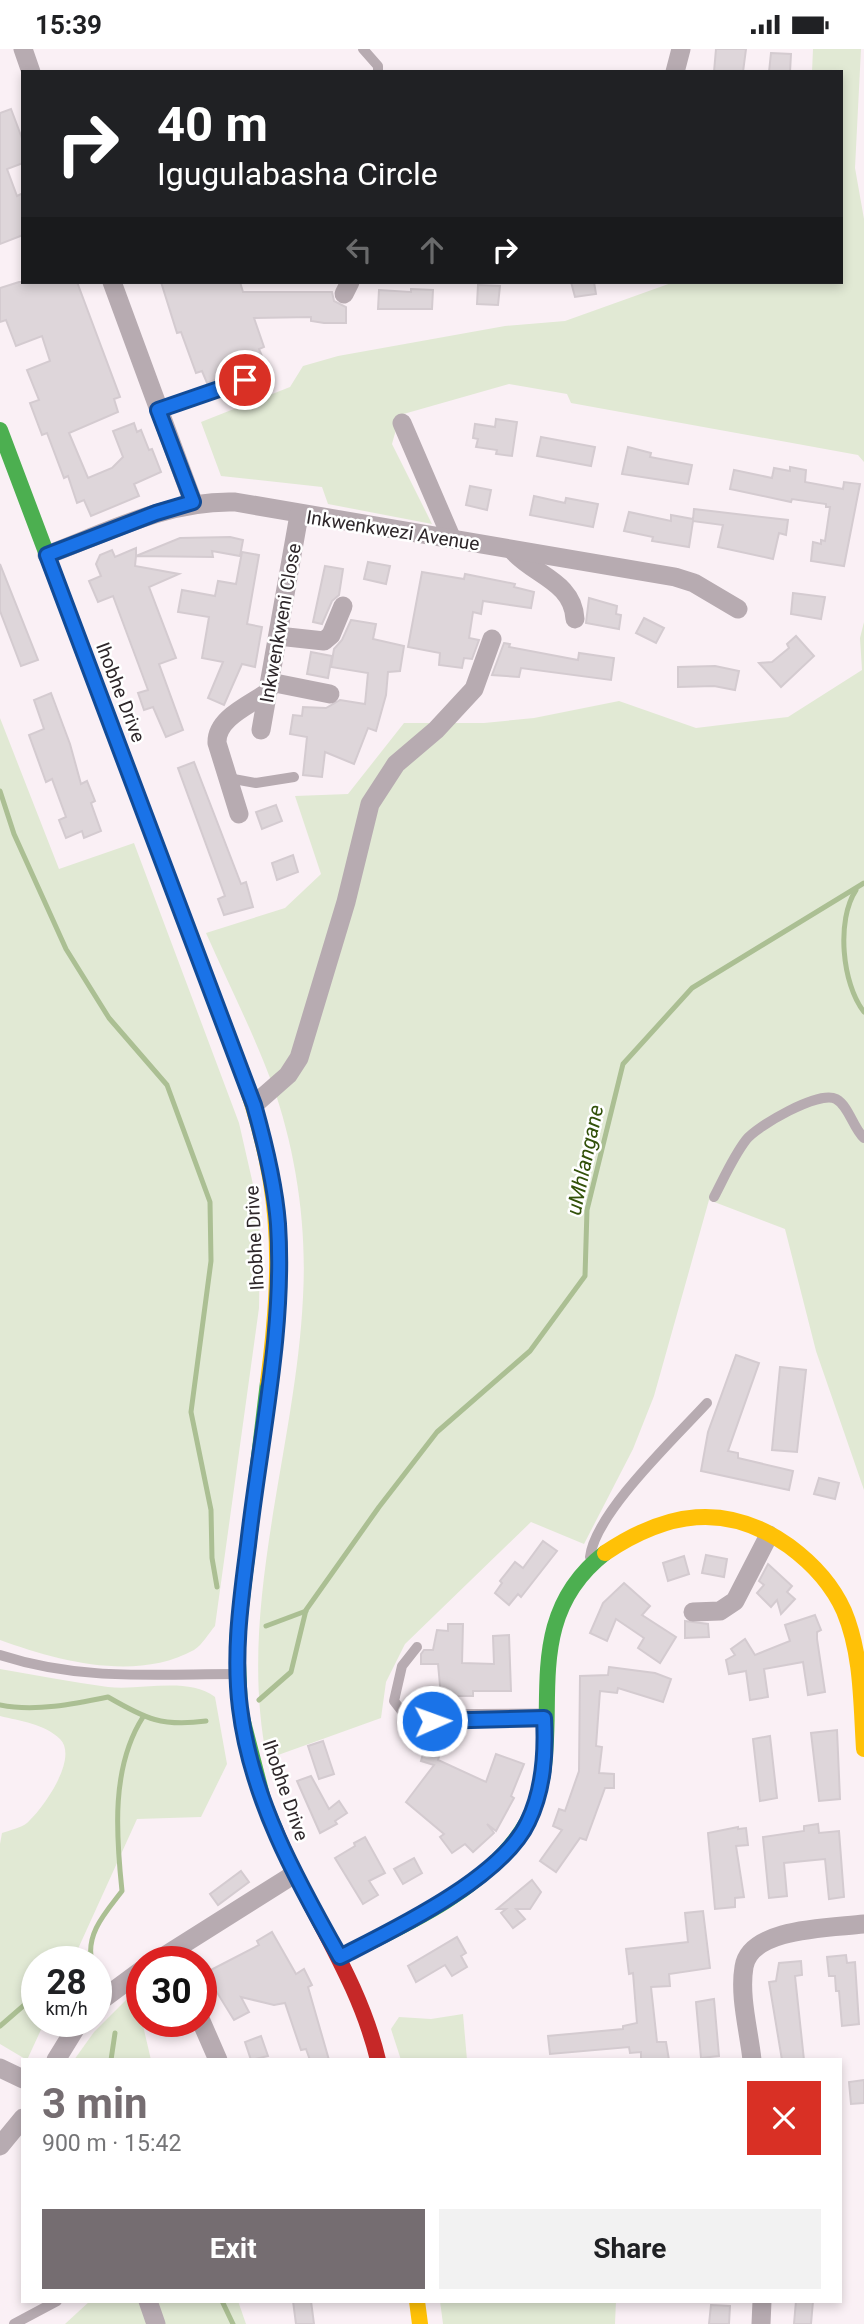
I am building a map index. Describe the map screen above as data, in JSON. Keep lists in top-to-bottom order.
{
  "streets": {
    "street": ["Inkwenkwezi Avenue", "Inkwenkweni Close", "Ihobhe Drive"]
  },
  "crossings": [
    ["Inkwenkwezi Avenue", "Inkwenkweni Close"],
    ["Inkwenkwezi Avenue", "Ihobhe Drive"]
  ],
  "water": ["uMhlangane"],
  "page": {
    "status": "15:39",
    "turn": ["40 m", "Igugulabasha Circle"],
    "speed": "28 km/h",
    "limit": "30",
    "heading": ["3 min", "900 m · 15:42"],
    "buttons": ["Exit", "Share"]
  }
}
